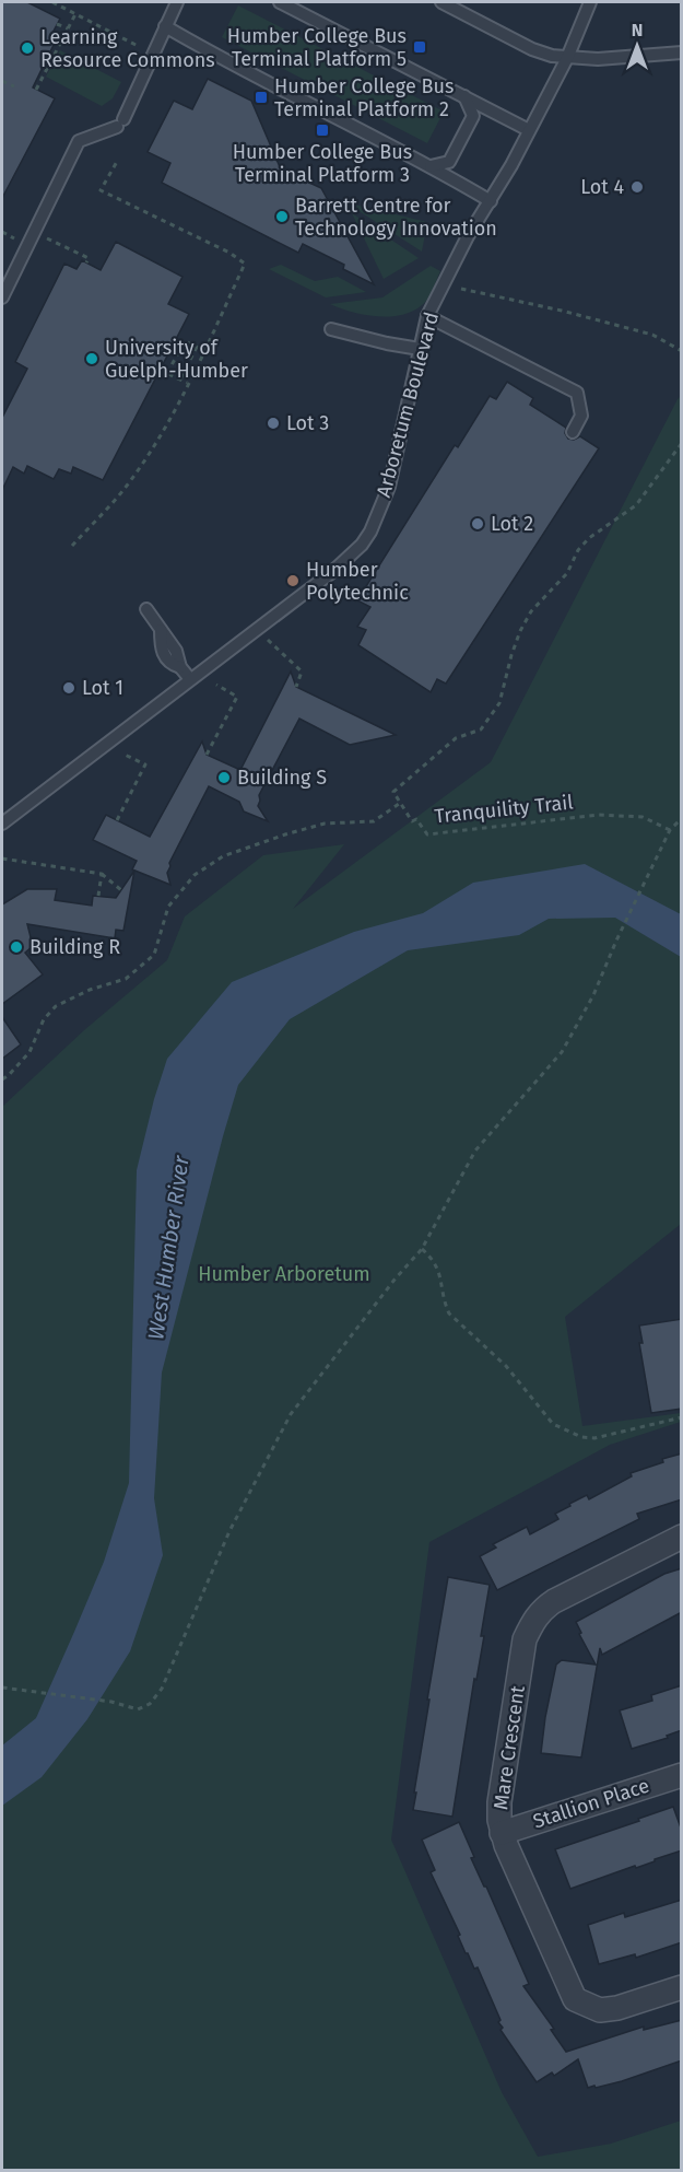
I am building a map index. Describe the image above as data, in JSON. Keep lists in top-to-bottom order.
{
  "streets": {
    "street": ["Mare Crescent", "Stallion Place"],
    "lane": ["Arboretum Boulevard"],
    "path": ["Tranquility Trail"]
  },
  "crossings": [
    ["Mare Crescent", "Stallion Place"]
  ],
  "water": ["West Humber River"],
  "parks": ["Humber Arboretum"],
  "places": {
    "transit": ["Humber College Bus Terminal Platform 5", "Humber College Bus Terminal Platform 2", "Humber College Bus Terminal Platform 3"],
    "other": [
      "Learning Resource Commons",
      "Lot 4",
      "Barrett Centre for Technology Innovation",
      "University of Guelph-Humber",
      "Lot 3",
      "Lot 2",
      "Humber Polytechnic",
      "Lot 1",
      "Building S",
      "Building R"
    ]
  },
  "north": "top"
}
